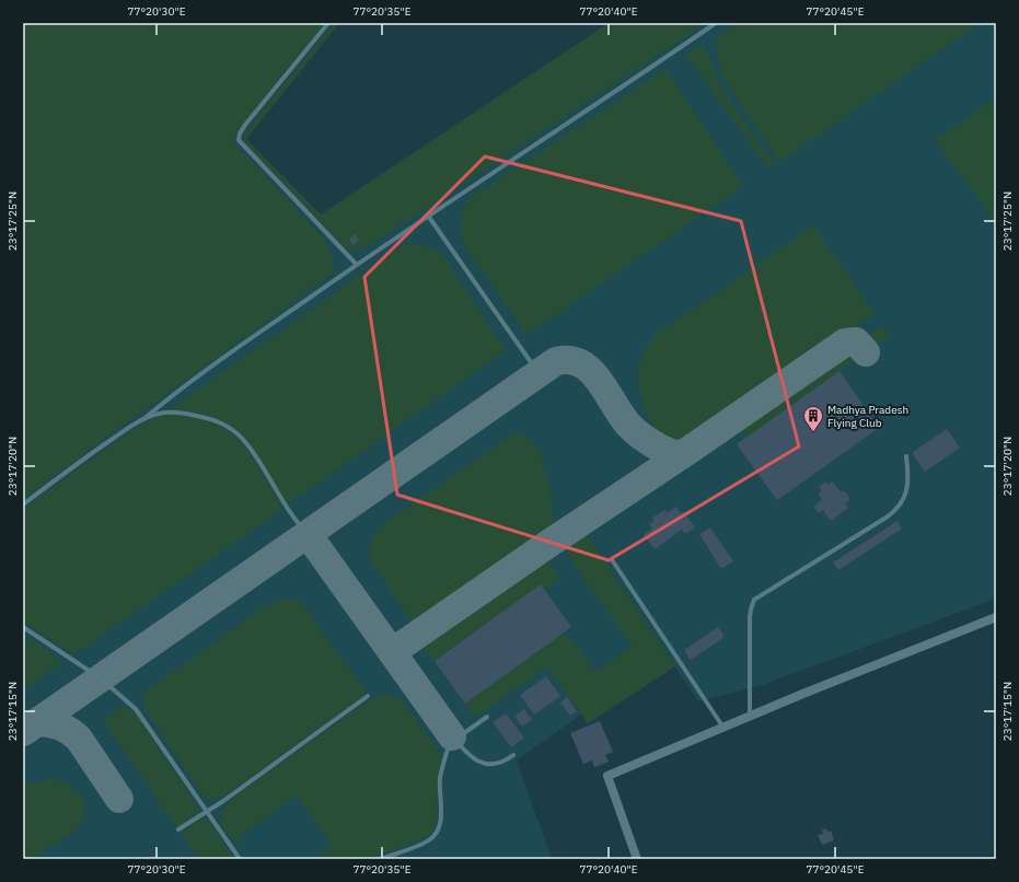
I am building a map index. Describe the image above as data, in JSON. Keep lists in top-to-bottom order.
{
  "places": {
    "building": ["Madhya Pradesh Flying Club"]
  },
  "coordinates": [
    "77°20'30\"E",
    "77°20'35\"E",
    "77°20'40\"E",
    "77°20'45\"E",
    "23°17'25\"N",
    "23°17'20\"N",
    "23°17'15\"N"
  ]
}
